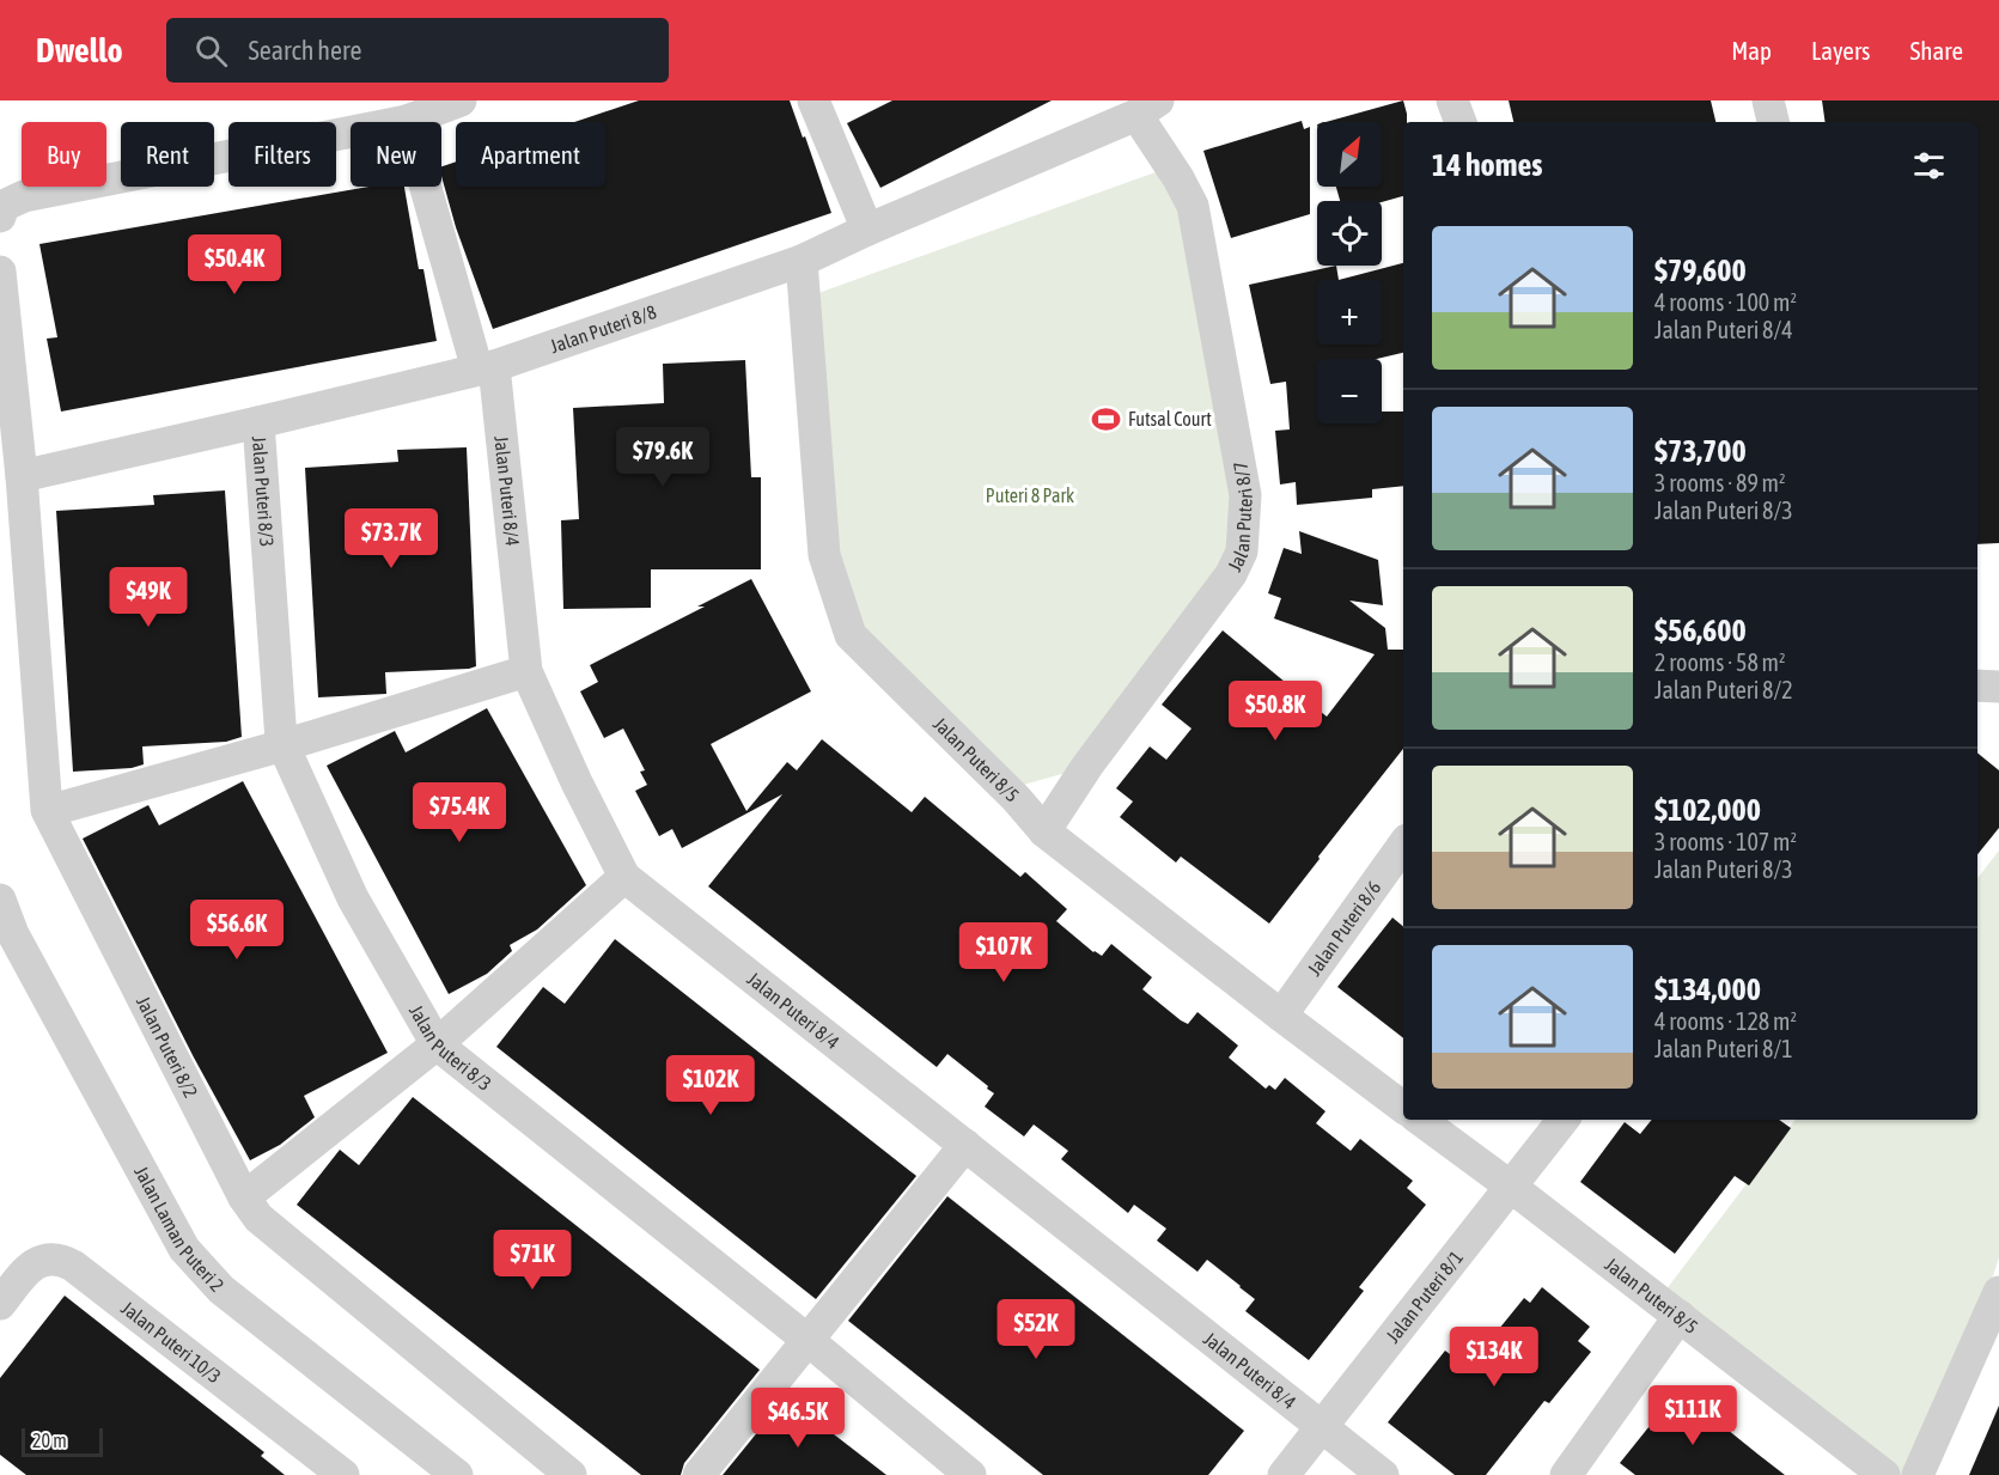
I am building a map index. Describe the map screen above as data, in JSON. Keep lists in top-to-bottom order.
{
  "streets": {
    "street": [
      "Jalan Puteri 8/8",
      "Jalan Puteri 8/4",
      "Jalan Puteri 8/3",
      "Jalan Puteri 8/7",
      "Jalan Puteri 8/5",
      "Jalan Puteri 8/6",
      "Jalan Puteri 8/2",
      "Jalan Laman Puteri 2",
      "Jalan Puteri 8/1",
      "Jalan Puteri 10/3"
    ]
  },
  "crossings": [
    ["Jalan Puteri 8/8", "Jalan Puteri 8/4"],
    ["Jalan Puteri 8/8", "Jalan Puteri 8/3"],
    ["Jalan Puteri 8/8", "Jalan Puteri 8/7"],
    ["Jalan Puteri 8/8", "Jalan Puteri 8/5"],
    ["Jalan Puteri 8/8", "Jalan Puteri 8/2"],
    ["Jalan Puteri 8/4", "Jalan Puteri 8/1"],
    ["Jalan Puteri 8/7", "Jalan Puteri 8/5"],
    ["Jalan Puteri 8/5", "Jalan Puteri 8/6"],
    ["Jalan Puteri 8/5", "Jalan Puteri 8/1"]
  ],
  "parks": ["Puteri 8 Park"],
  "places": {
    "sports": ["Futsal Court"]
  },
  "scale_bar": "20 m",
  "north": "top right",
  "page": {
    "header": "Dwello",
    "search": "Search here",
    "nav": ["Map", "Layers", "Share"],
    "map_buttons": ["+", "−"],
    "chip": [
      "Buy",
      "Rent",
      "Filters",
      "New",
      "Apartment"
    ],
    "heading": "14 homes",
    "list": [
      {
        "name": "$79,600",
        "note": "4 rooms · 100 m² · Jalan Puteri 8/4"
      },
      {
        "name": "$73,700",
        "note": "3 rooms · 89 m² · Jalan Puteri 8/3"
      },
      {
        "name": "$56,600",
        "note": "2 rooms · 58 m² · Jalan Puteri 8/2"
      },
      {
        "name": "$102,000",
        "note": "3 rooms · 107 m² · Jalan Puteri 8/3"
      },
      {
        "name": "$134,000",
        "note": "4 rooms · 128 m² · Jalan Puteri 8/1"
      }
    ],
    "price": [
      "$50.4K",
      "$79.6K",
      "$73.7K",
      "$49K",
      "$50.8K",
      "$75.4K",
      "$56.6K",
      "$107K",
      "$102K",
      "$71K",
      "$52K",
      "$134K",
      "$111K",
      "$46.5K"
    ],
    "scale": "20 m"
  }
}
